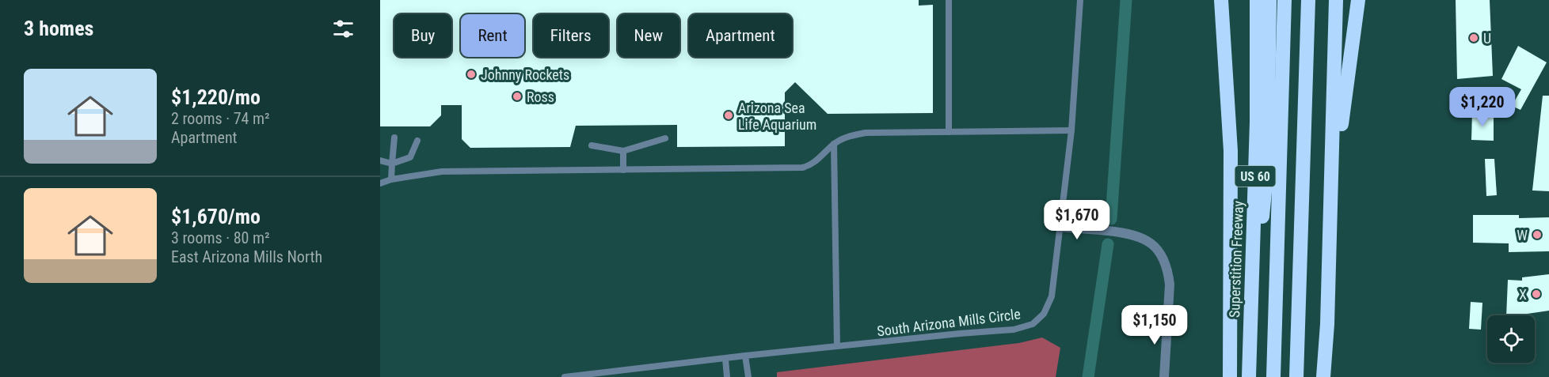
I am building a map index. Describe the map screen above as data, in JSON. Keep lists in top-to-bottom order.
{
  "streets": {
    "highway": ["US 60", "Superstition Freeway"],
    "lane": ["South Arizona Mills Circle"]
  },
  "places": [
    "U",
    "Johnny Rockets",
    "Ross",
    "Arizona Sea Life Aquarium",
    "W",
    "X"
  ],
  "page": {
    "heading": "3 homes",
    "chip": [
      "Buy",
      "Rent",
      "Filters",
      "New",
      "Apartment"
    ],
    "list": [
      {
        "name": "$1,220/mo",
        "note": "2 rooms · 74 m² · Apartment"
      },
      {
        "name": "$1,670/mo",
        "note": "3 rooms · 80 m² · East Arizona Mills North"
      }
    ],
    "price": ["$1,220", "$1,670", "$1,150"]
  }
}
